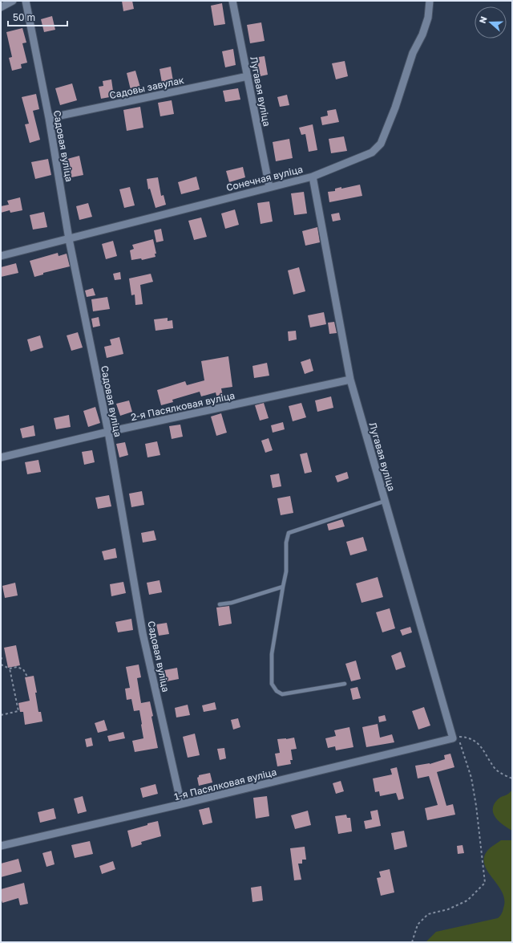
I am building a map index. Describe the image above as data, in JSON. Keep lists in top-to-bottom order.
{
  "streets": {
    "street": [
      "Садовы завулак",
      "Лугавая вуліца",
      "Садовая вуліца",
      "Сонечная вуліца",
      "2-я Пасялковая вуліца",
      "1-я Пасялковая вуліца"
    ]
  },
  "crossings": [
    ["Садовы завулак", "Лугавая вуліца"],
    ["Садовы завулак", "Садовая вуліца"],
    ["Лугавая вуліца", "Сонечная вуліца"],
    ["Лугавая вуліца", "2-я Пасялковая вуліца"],
    ["Лугавая вуліца", "1-я Пасялковая вуліца"],
    ["Садовая вуліца", "Сонечная вуліца"],
    ["Садовая вуліца", "2-я Пасялковая вуліца"],
    ["Садовая вуліца", "1-я Пасялковая вуліца"]
  ],
  "scale_bar": "50 m",
  "north": "left"
}
